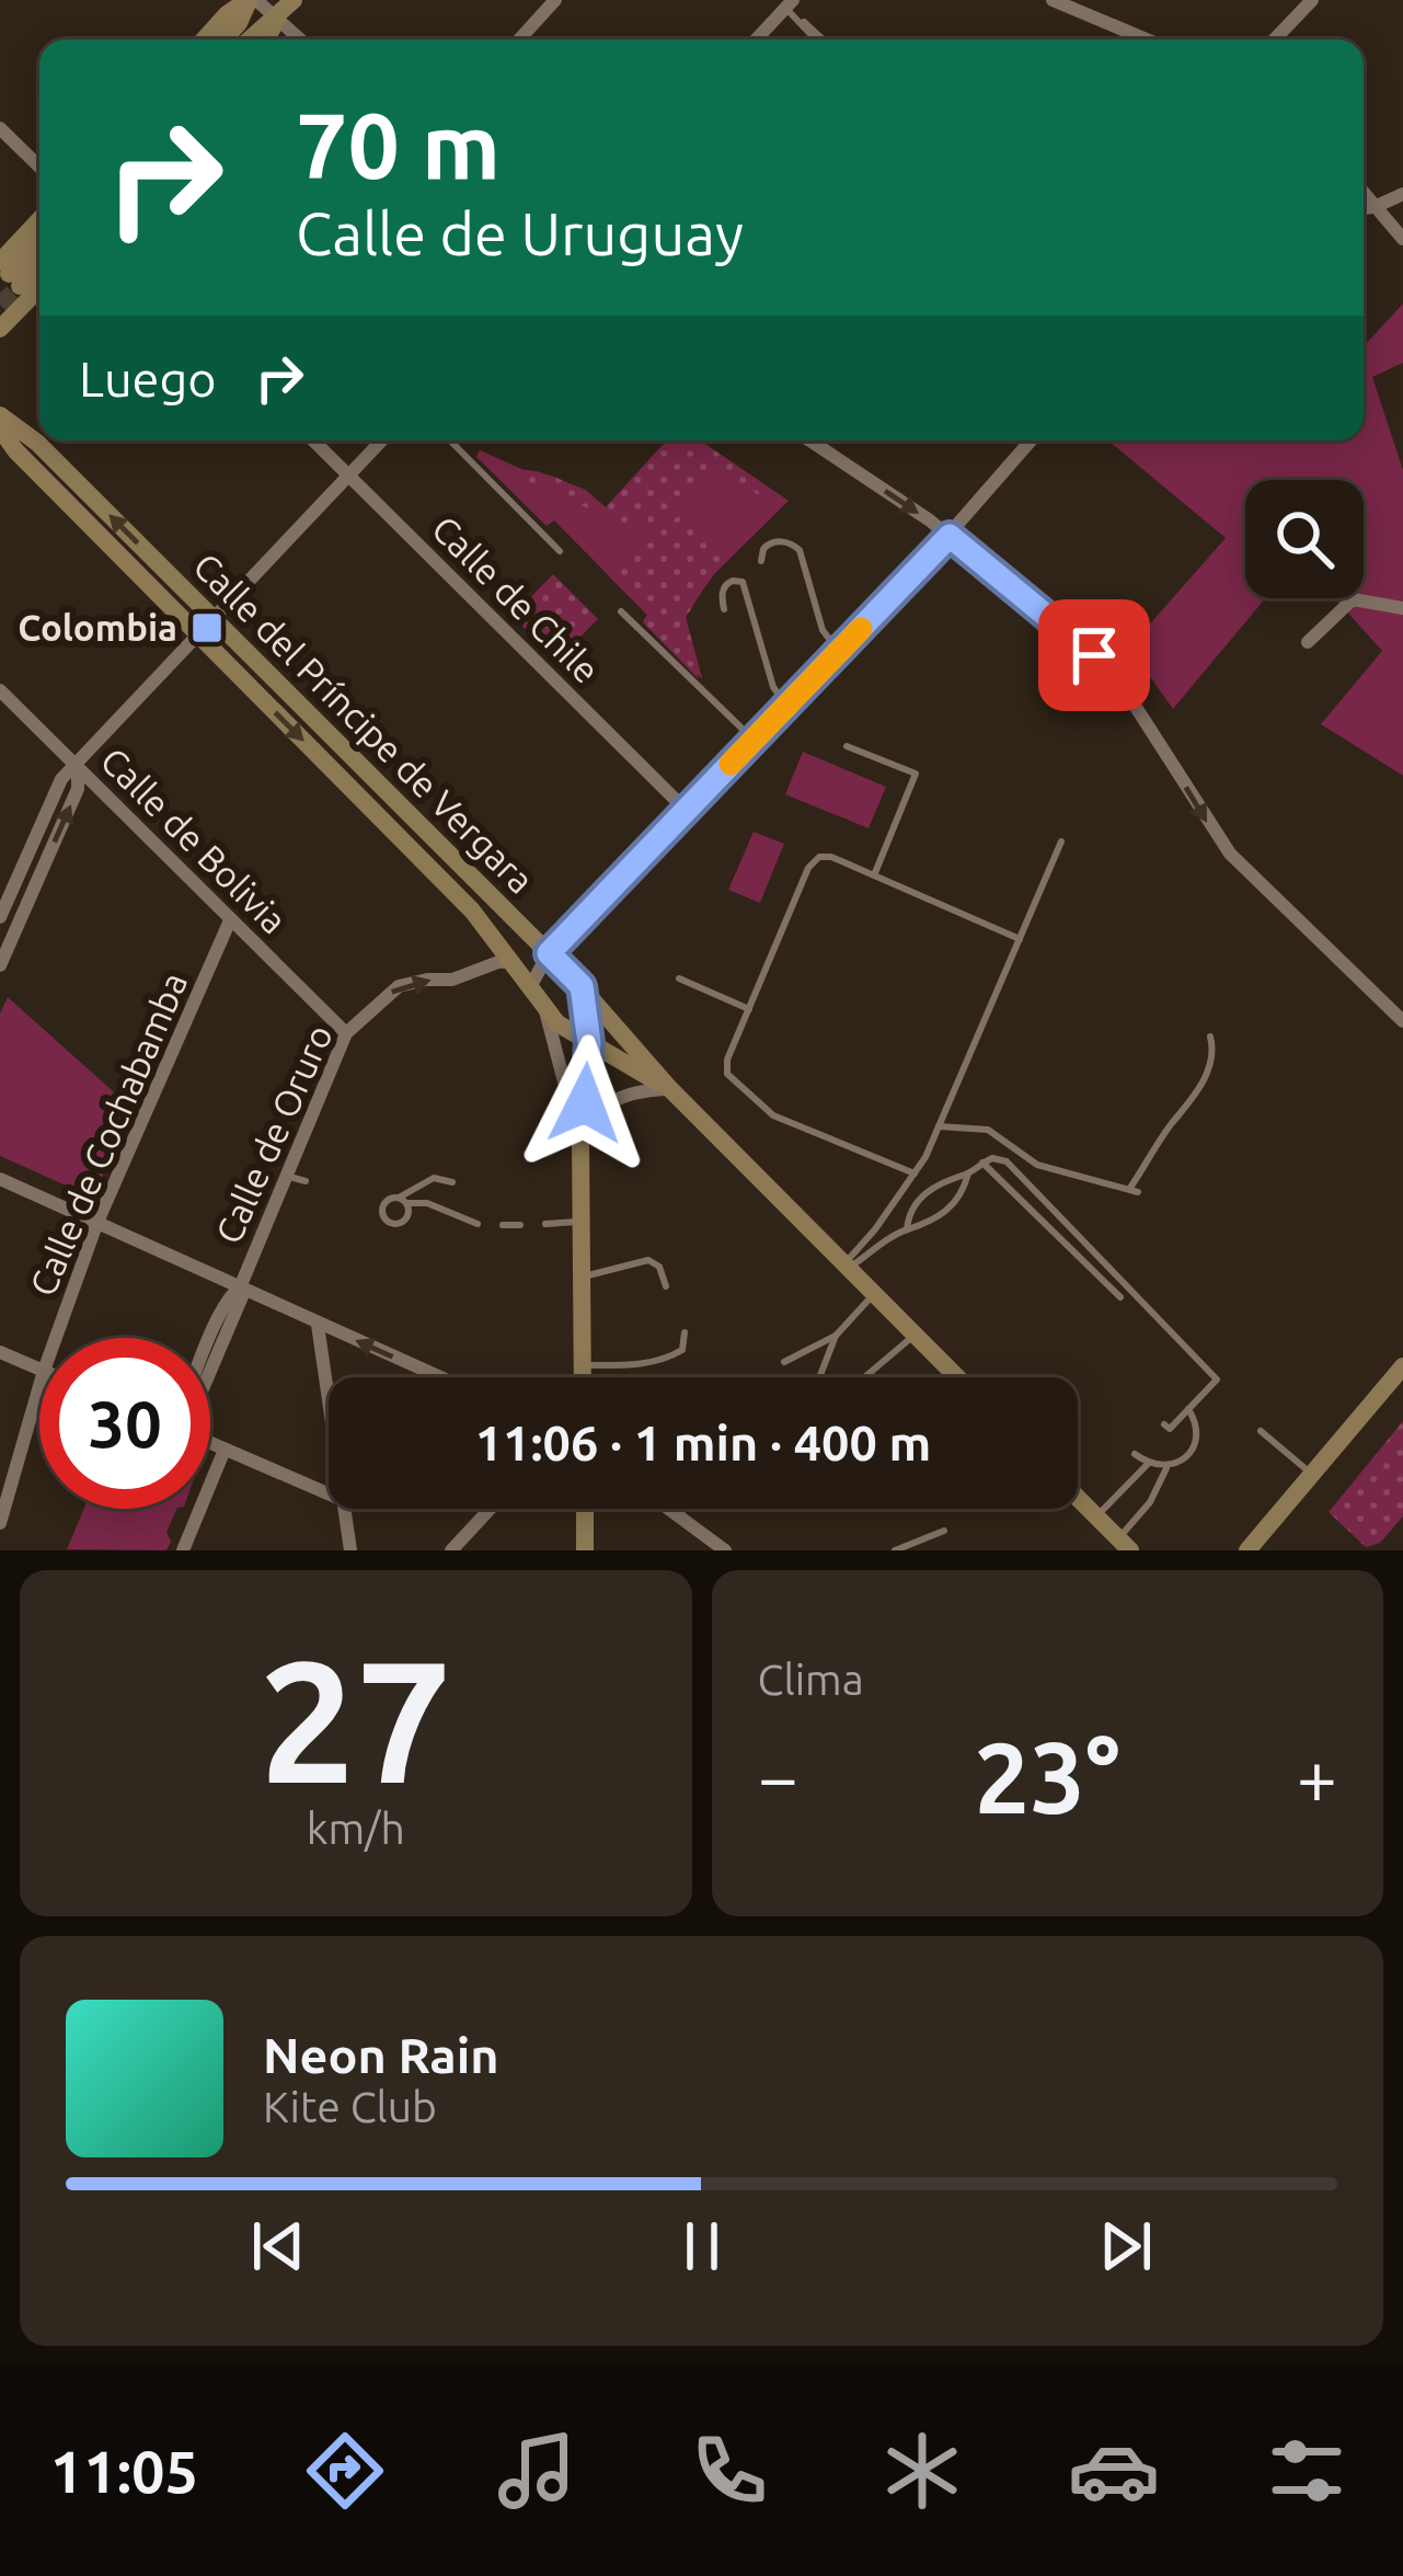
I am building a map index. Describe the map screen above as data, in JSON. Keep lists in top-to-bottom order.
{
  "streets": {
    "main road": ["Calle del Príncipe de Vergara"],
    "street": [
      "Calle de Chile",
      "Calle de Bolivia",
      "Calle de Cochabamba",
      "Calle de Oruro"
    ]
  },
  "crossings": [
    ["Calle del Príncipe de Vergara", "Calle de Oruro"],
    ["Calle de Bolivia", "Calle de Cochabamba"],
    ["Calle de Bolivia", "Calle de Oruro"]
  ],
  "places": {
    "transit": ["Colombia"]
  },
  "page": {
    "turn": ["70 m", "Calle de Uruguay"],
    "then": "Luego",
    "limit": "30",
    "trip": "11:06 · 1 min · 400 m",
    "tile": [
      ["27", "km/h"],
      "Clima"
    ],
    "heat": ["−", "23°", "+"],
    "song": ["Neon Rain", "Kite Club"],
    "tabs": "11:05"
  }
}
